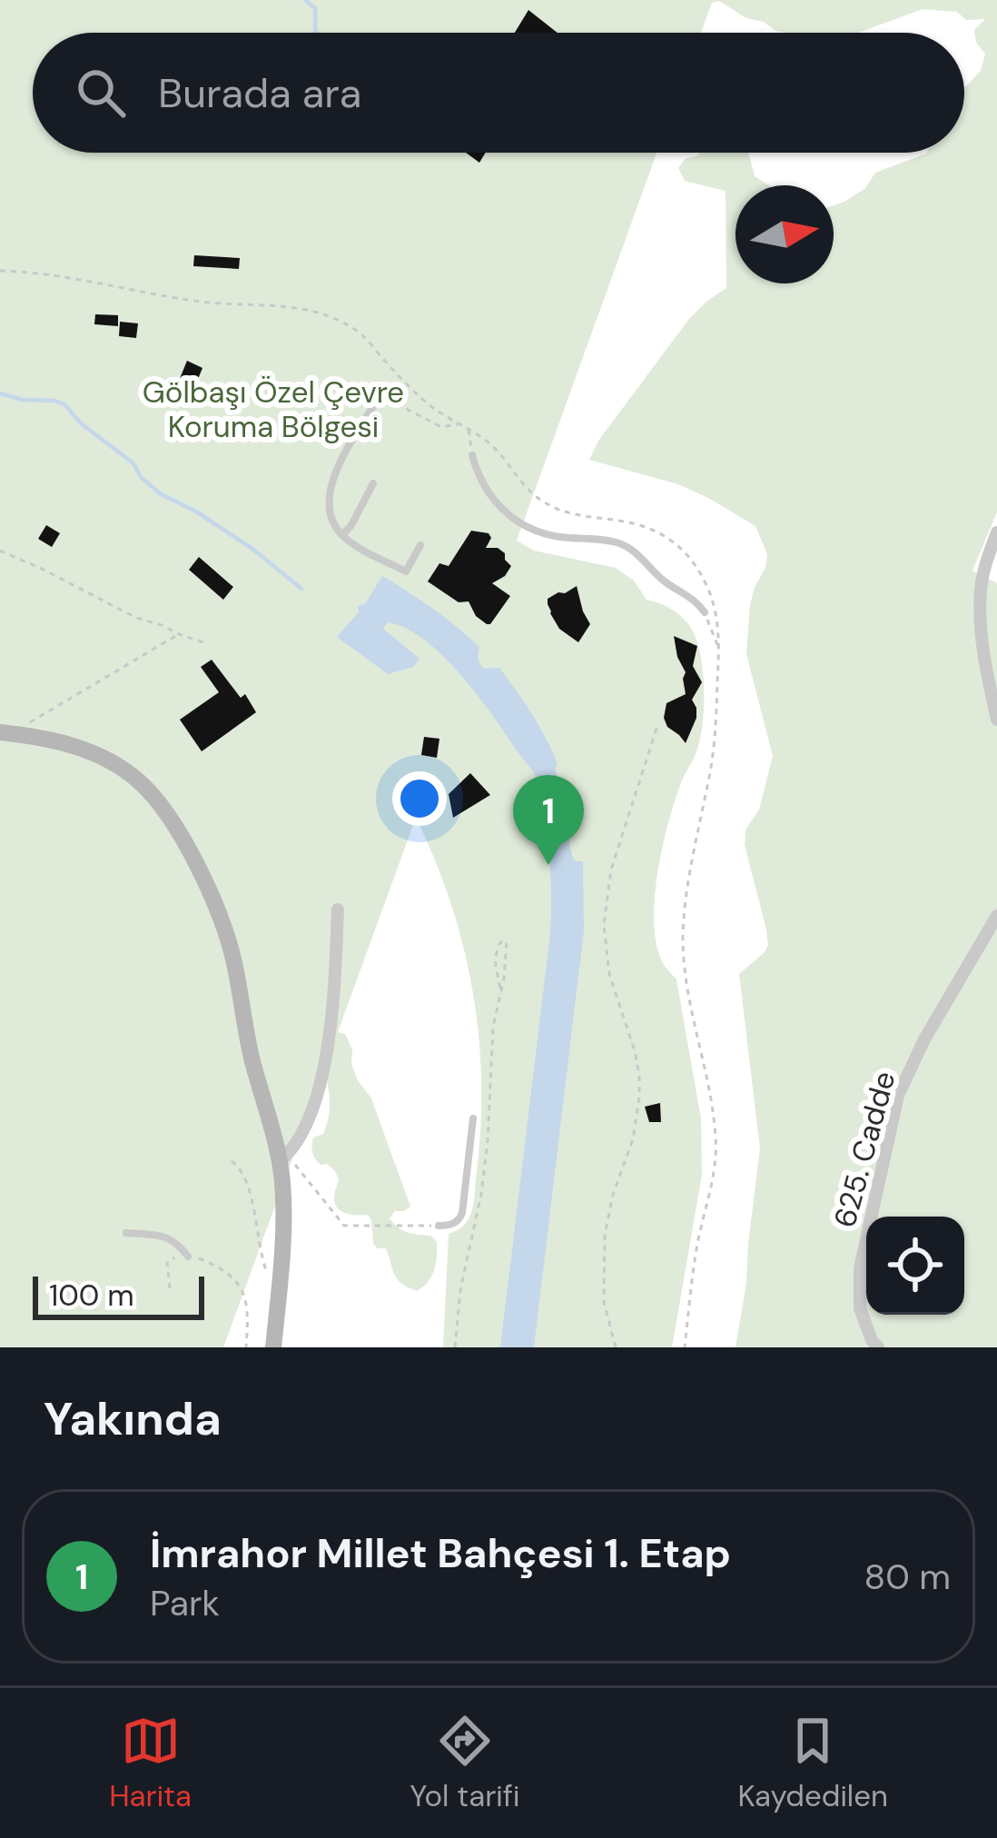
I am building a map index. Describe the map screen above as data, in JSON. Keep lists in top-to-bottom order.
{
  "streets": {
    "street": ["625. Cadde"]
  },
  "parks": ["Gölbaşı Özel Çevre Koruma Bölgesi"],
  "scale_bar": "100 m",
  "north": "right",
  "page": {
    "search": "Burada ara",
    "pins": "1",
    "scale": "100 m",
    "heading": "Yakında",
    "list": [
      {
        "mark": "1",
        "name": "İmrahor Millet Bahçesi 1. Etap",
        "note": "Park",
        "value": "80 m"
      }
    ],
    "nav": ["Harita", "Yol tarifi", "Kaydedilen"]
  }
}
